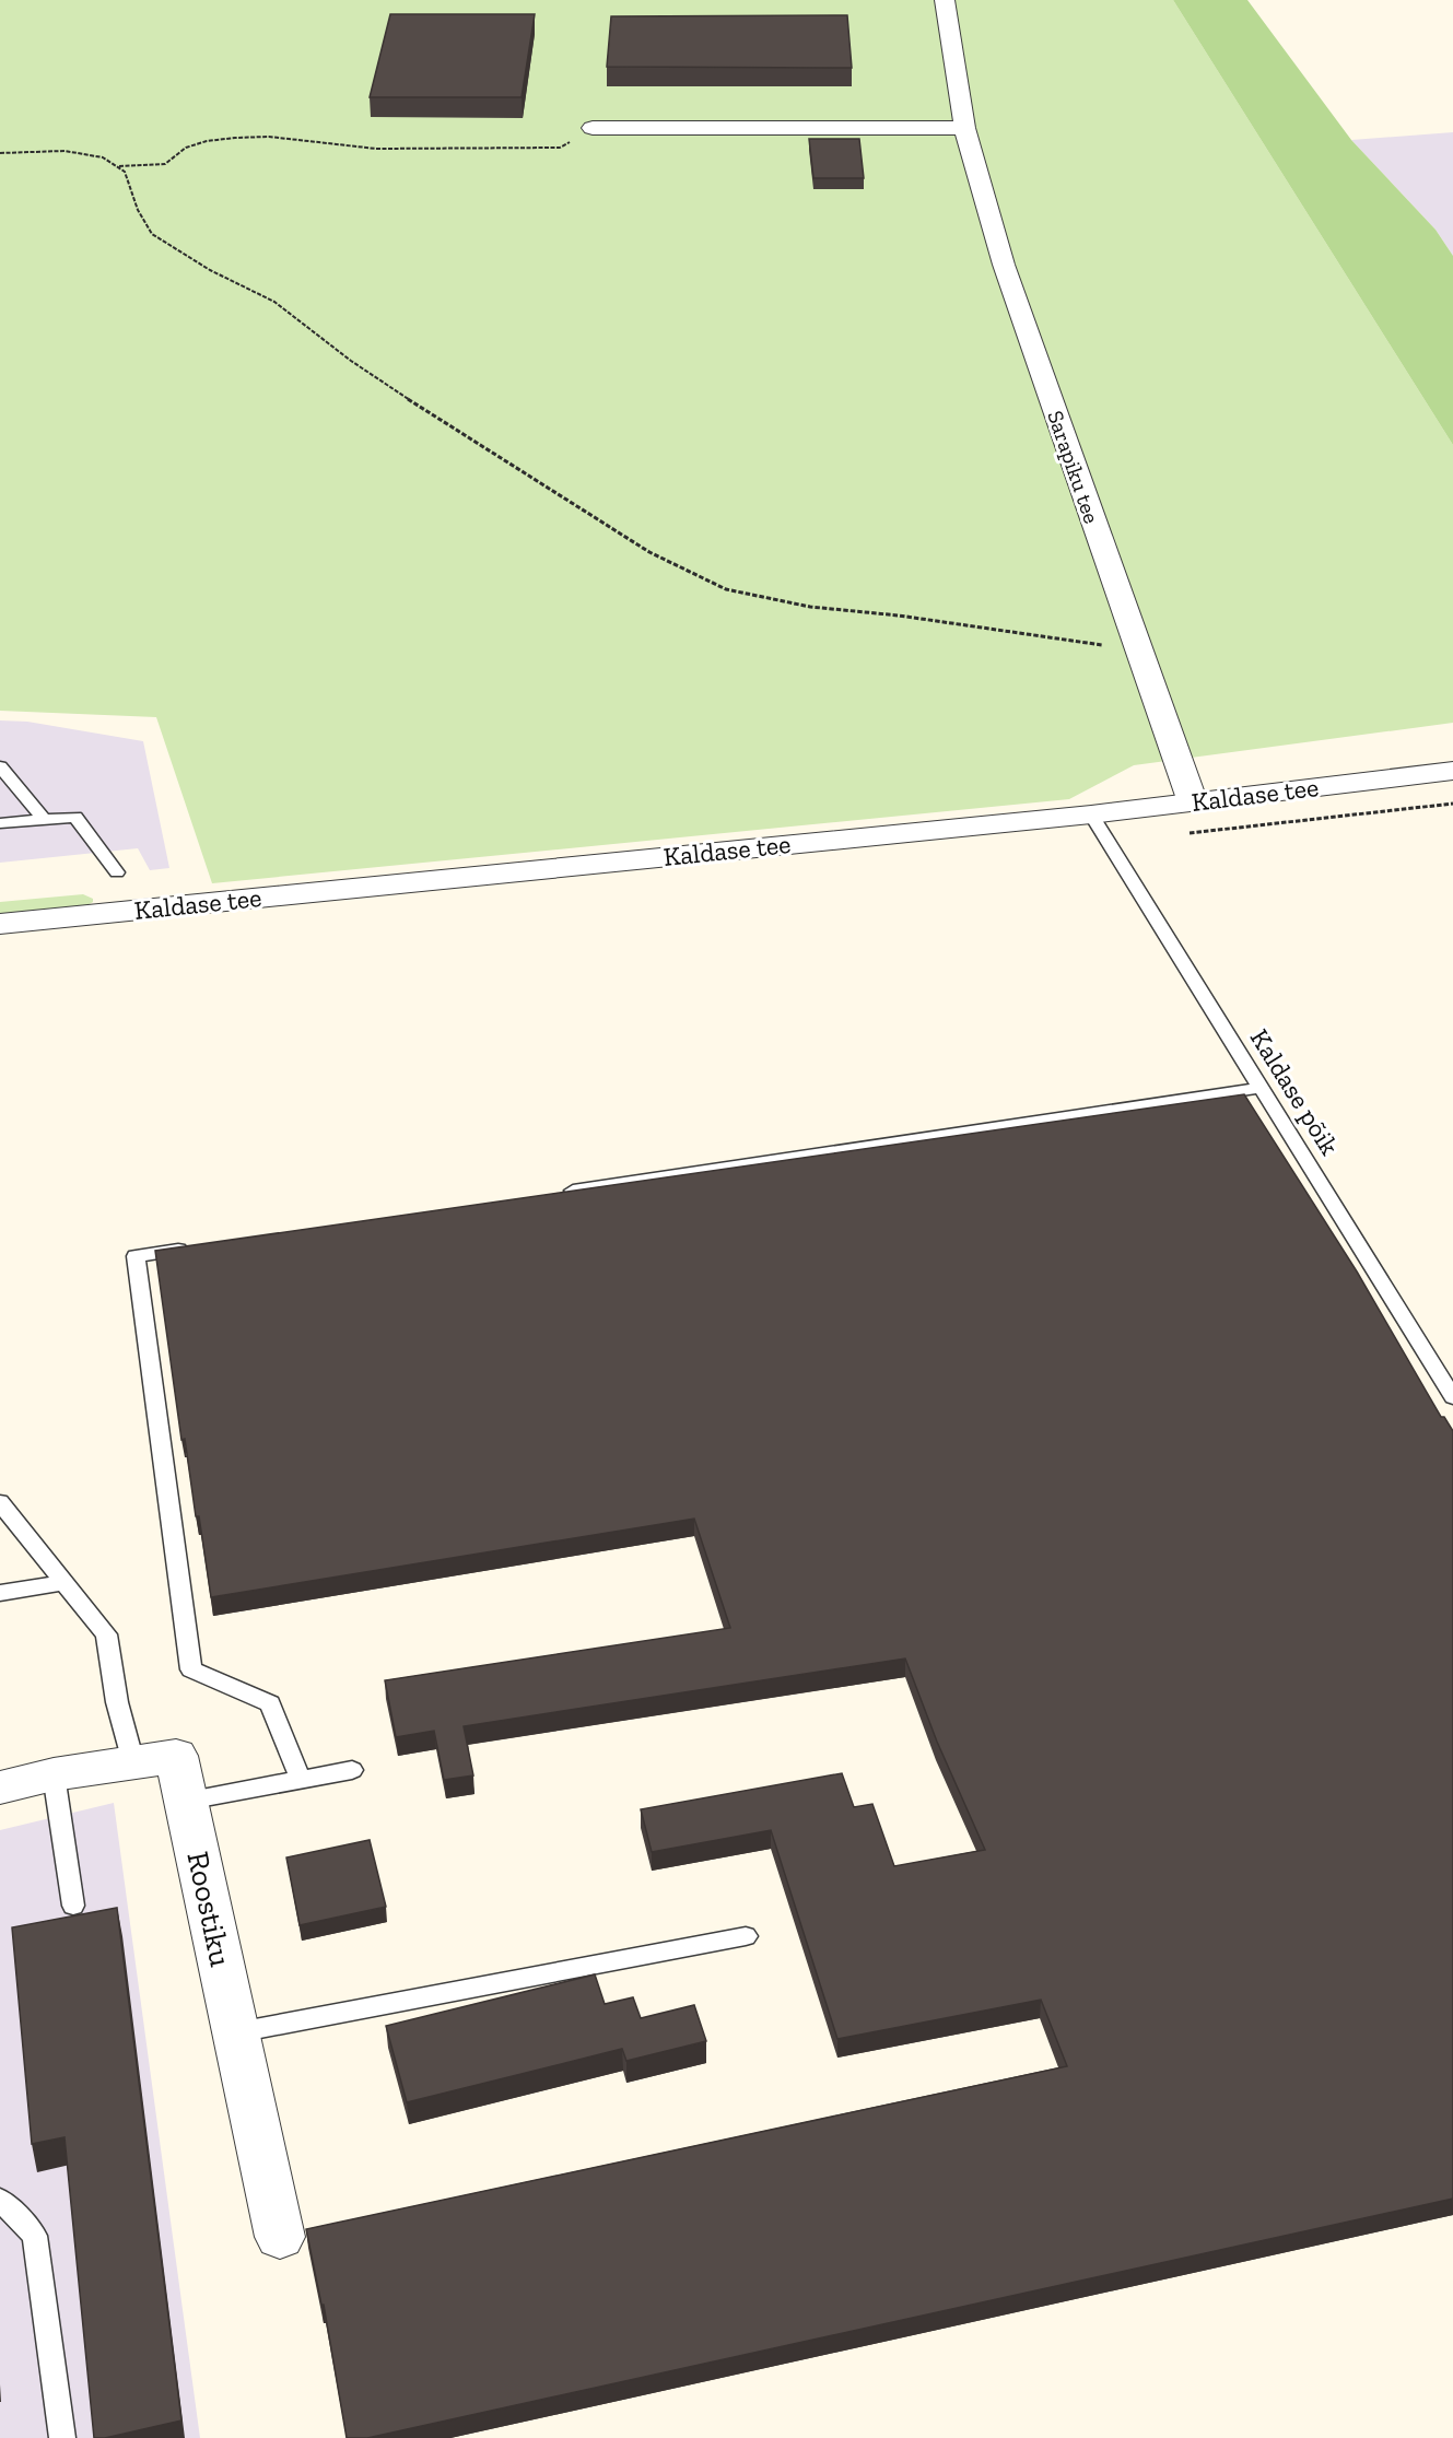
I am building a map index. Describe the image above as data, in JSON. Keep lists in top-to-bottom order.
{
  "streets": {
    "street": ["Sarapiku tee", "Kaldase tee", "Roostiku"],
    "lane": ["Kaldase põik"]
  },
  "crossings": [
    ["Sarapiku tee", "Kaldase tee"],
    ["Kaldase tee", "Kaldase põik"]
  ]
}
